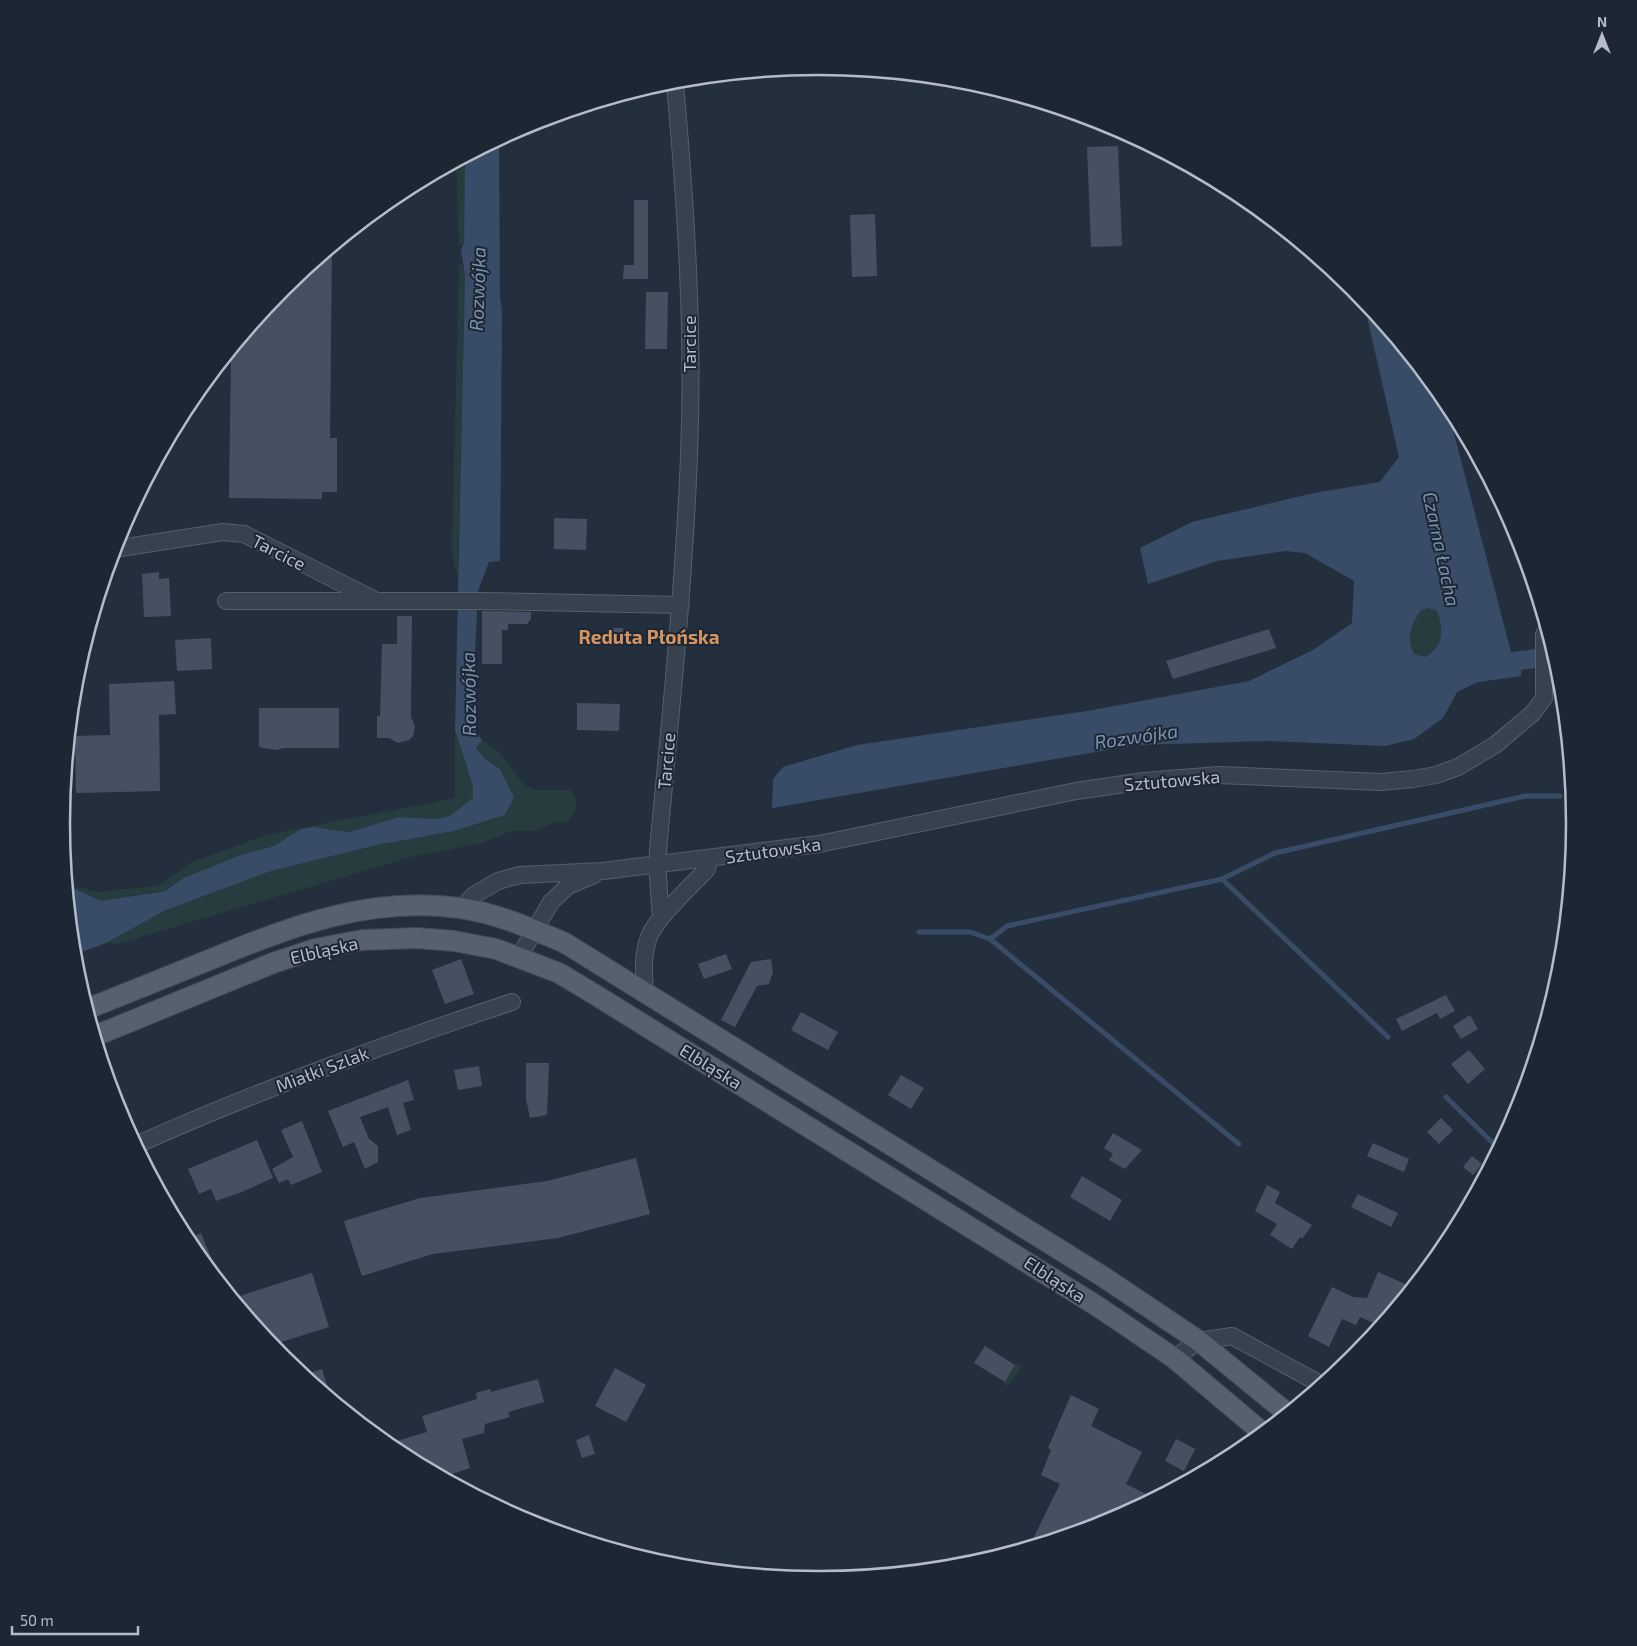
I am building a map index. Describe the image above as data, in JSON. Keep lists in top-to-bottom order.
{
  "streets": {
    "main road": ["Elbląska"],
    "street": ["Tarcice", "Sztutowska", "Miałki Szlak"]
  },
  "crossings": [
    ["Tarcice", "Sztutowska"],
    ["Sztutowska", "Elbląska"]
  ],
  "districts": ["Reduta Płońska"],
  "water": ["Rozwójka", "Czarna Łacha"],
  "scale_bar": "50 m",
  "north": "top"
}
